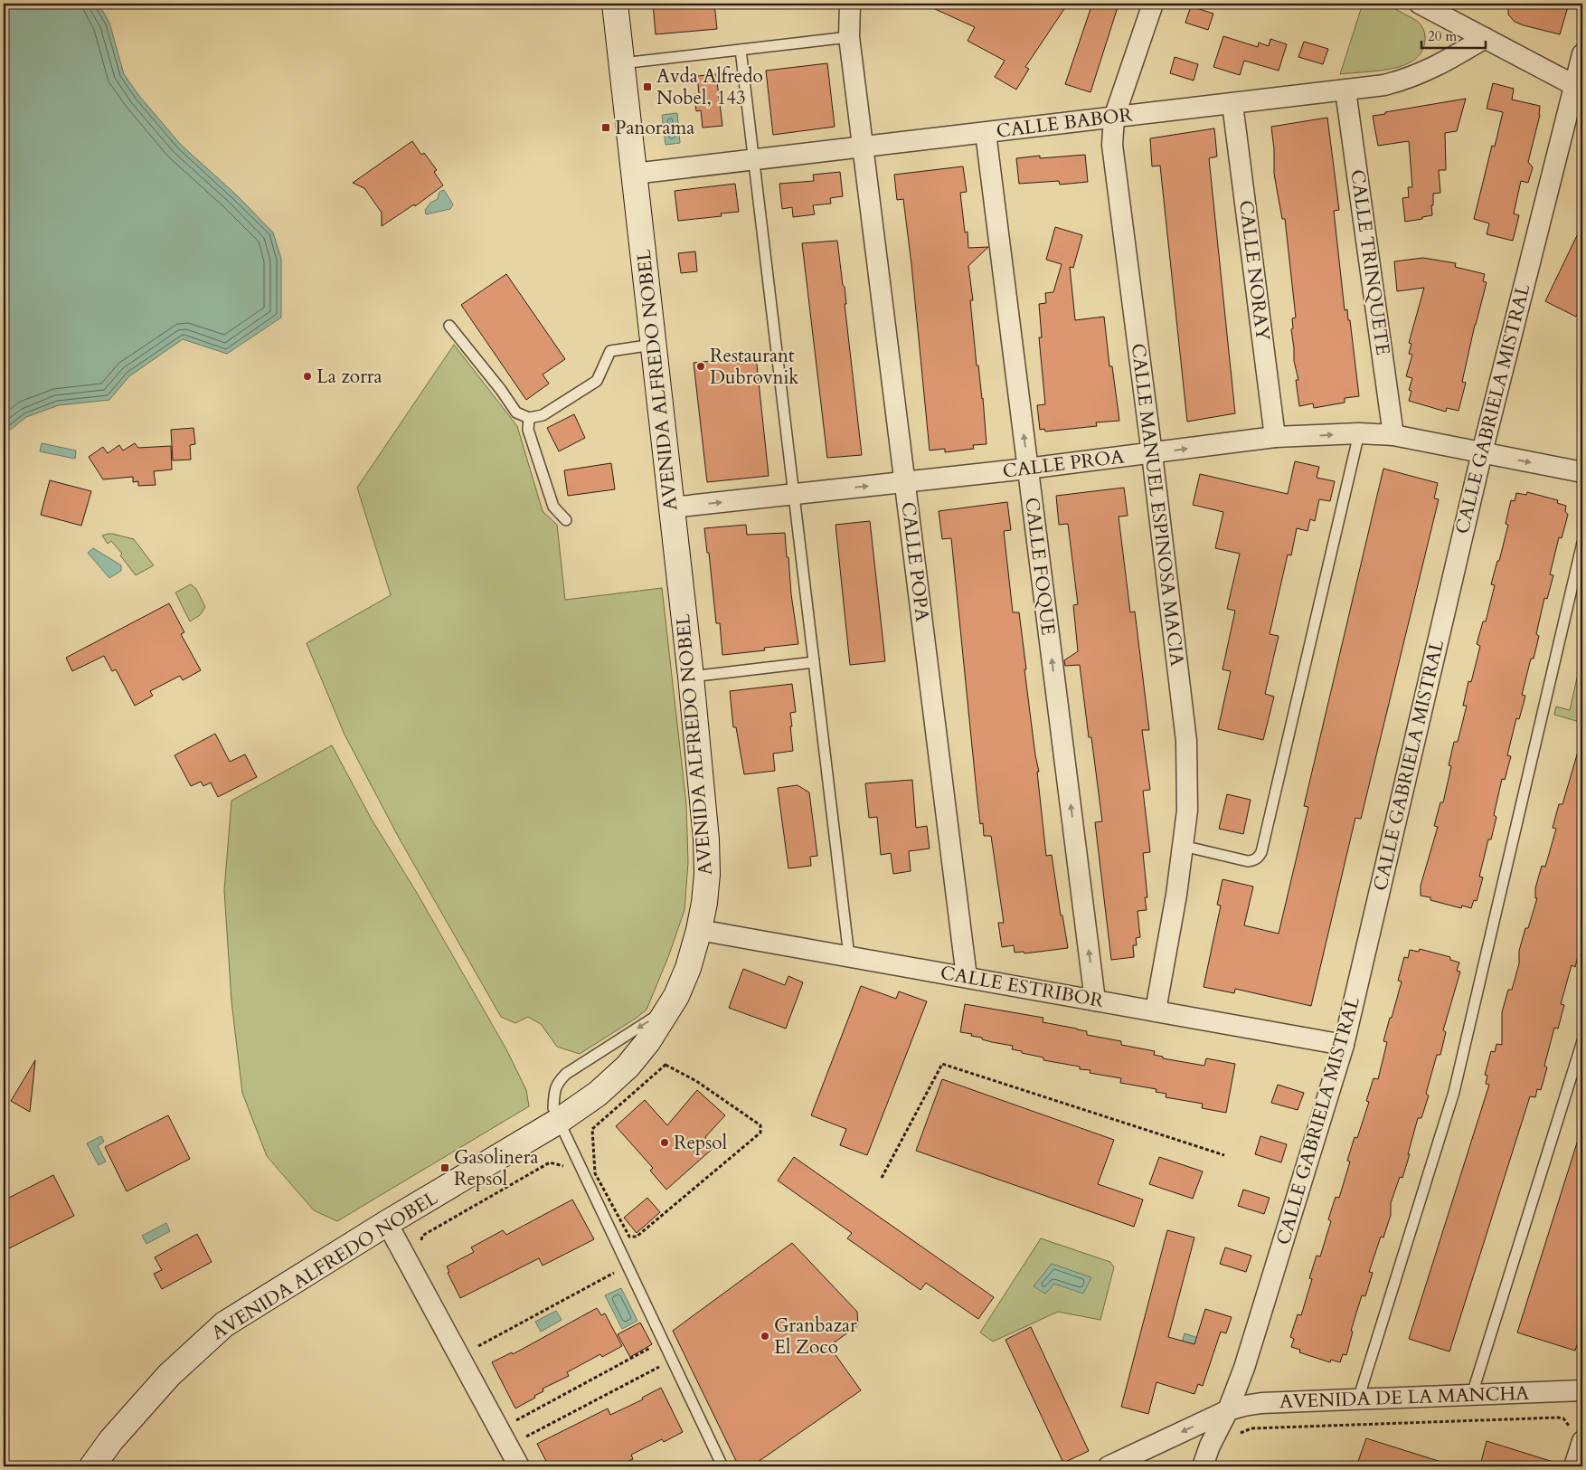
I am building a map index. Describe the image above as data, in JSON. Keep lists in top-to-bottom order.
{
  "streets": {
    "main road": ["AVENIDA ALFREDO NOBEL"],
    "street": [
      "CALLE BABOR",
      "CALLE TRINQUETE",
      "CALLE NORAY",
      "CALLE GABRIELA MISTRAL",
      "CALLE PROA",
      "CALLE MANUEL ESPINOSA MACIA",
      "CALLE POPA",
      "CALLE FOQUE",
      "CALLE ESTRIBOR",
      "AVENIDA DE LA MANCHA"
    ]
  },
  "crossings": [
    ["CALLE BABOR", "CALLE TRINQUETE"],
    ["CALLE BABOR", "CALLE NORAY"],
    ["CALLE BABOR", "AVENIDA ALFREDO NOBEL"],
    ["CALLE BABOR", "CALLE MANUEL ESPINOSA MACIA"],
    ["CALLE BABOR", "CALLE POPA"],
    ["CALLE BABOR", "CALLE FOQUE"],
    ["CALLE TRINQUETE", "CALLE PROA"],
    ["CALLE NORAY", "CALLE PROA"],
    ["AVENIDA ALFREDO NOBEL", "CALLE PROA"],
    ["AVENIDA ALFREDO NOBEL", "CALLE ESTRIBOR"],
    ["CALLE GABRIELA MISTRAL", "CALLE PROA"],
    ["CALLE GABRIELA MISTRAL", "CALLE ESTRIBOR"],
    ["CALLE GABRIELA MISTRAL", "AVENIDA DE LA MANCHA"],
    ["CALLE PROA", "CALLE MANUEL ESPINOSA MACIA"],
    ["CALLE PROA", "CALLE POPA"],
    ["CALLE PROA", "CALLE FOQUE"],
    ["CALLE MANUEL ESPINOSA MACIA", "CALLE ESTRIBOR"],
    ["CALLE POPA", "CALLE ESTRIBOR"],
    ["CALLE FOQUE", "CALLE ESTRIBOR"]
  ],
  "one_way": ["CALLE PROA", "CALLE FOQUE"],
  "places": {
    "transit": ["Avda Alfredo Nobel, 143", "Panorama", "Gasolinera Repsol"],
    "other": [
      "Restaurant Dubrovnik",
      "La zorra",
      "Repsol",
      "Granbazar El Zoco"
    ]
  },
  "scale_bar": "20 m"
}
